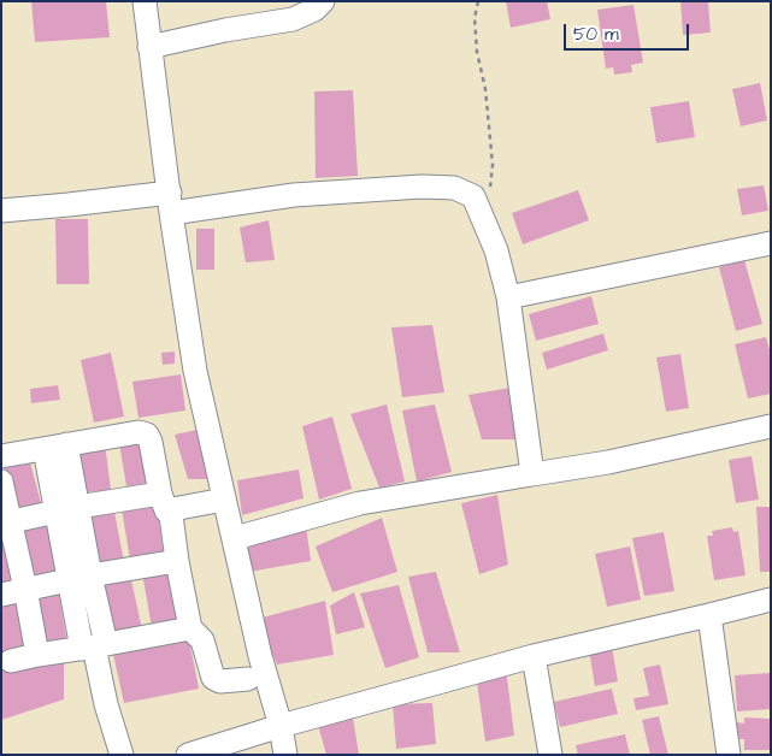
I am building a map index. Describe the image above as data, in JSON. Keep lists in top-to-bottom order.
{
  "scale_bar": "50 m"
}
